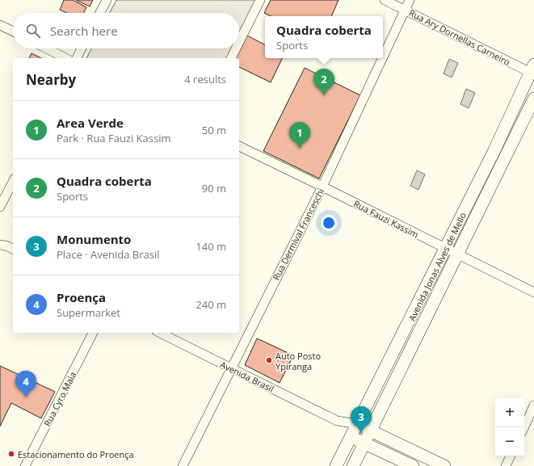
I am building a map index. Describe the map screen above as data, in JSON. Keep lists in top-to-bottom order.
{
  "streets": {
    "main road": ["Avenida Jonas Alves de Mello", "Avenida Brasil"],
    "street": [
      "Rua Ary Dornellas Carneiro",
      "Rua Fauzi Kassim",
      "Rua Dermival Franceschi",
      "Rua Cyro Maia"
    ]
  },
  "crossings": [
    ["Rua Ary Dornellas Carneiro", "Rua Dermival Franceschi"],
    ["Rua Ary Dornellas Carneiro", "Avenida Jonas Alves de Mello"],
    ["Rua Fauzi Kassim", "Rua Dermival Franceschi"],
    ["Rua Fauzi Kassim", "Avenida Jonas Alves de Mello"],
    ["Rua Dermival Franceschi", "Avenida Brasil"],
    ["Avenida Jonas Alves de Mello", "Avenida Brasil"]
  ],
  "places": ["Auto Posto Ypiranga", "Estacionamento do Proença"],
  "page": {
    "search": "Search here",
    "popup": ["Quadra coberta", "Sports"],
    "heading": ["Nearby", "4 results"],
    "pins": [
      "2",
      "1",
      "4",
      "3"
    ],
    "list": [
      {
        "mark": "1",
        "name": "Area Verde",
        "note": "Park · Rua Fauzi Kassim",
        "value": "50 m"
      },
      {
        "mark": "2",
        "name": "Quadra coberta",
        "note": "Sports",
        "value": "90 m"
      },
      {
        "mark": "3",
        "name": "Monumento",
        "note": "Place · Avenida Brasil",
        "value": "140 m"
      },
      {
        "mark": "4",
        "name": "Proença",
        "note": "Supermarket",
        "value": "240 m"
      }
    ],
    "map_buttons": ["+", "−"]
  }
}
